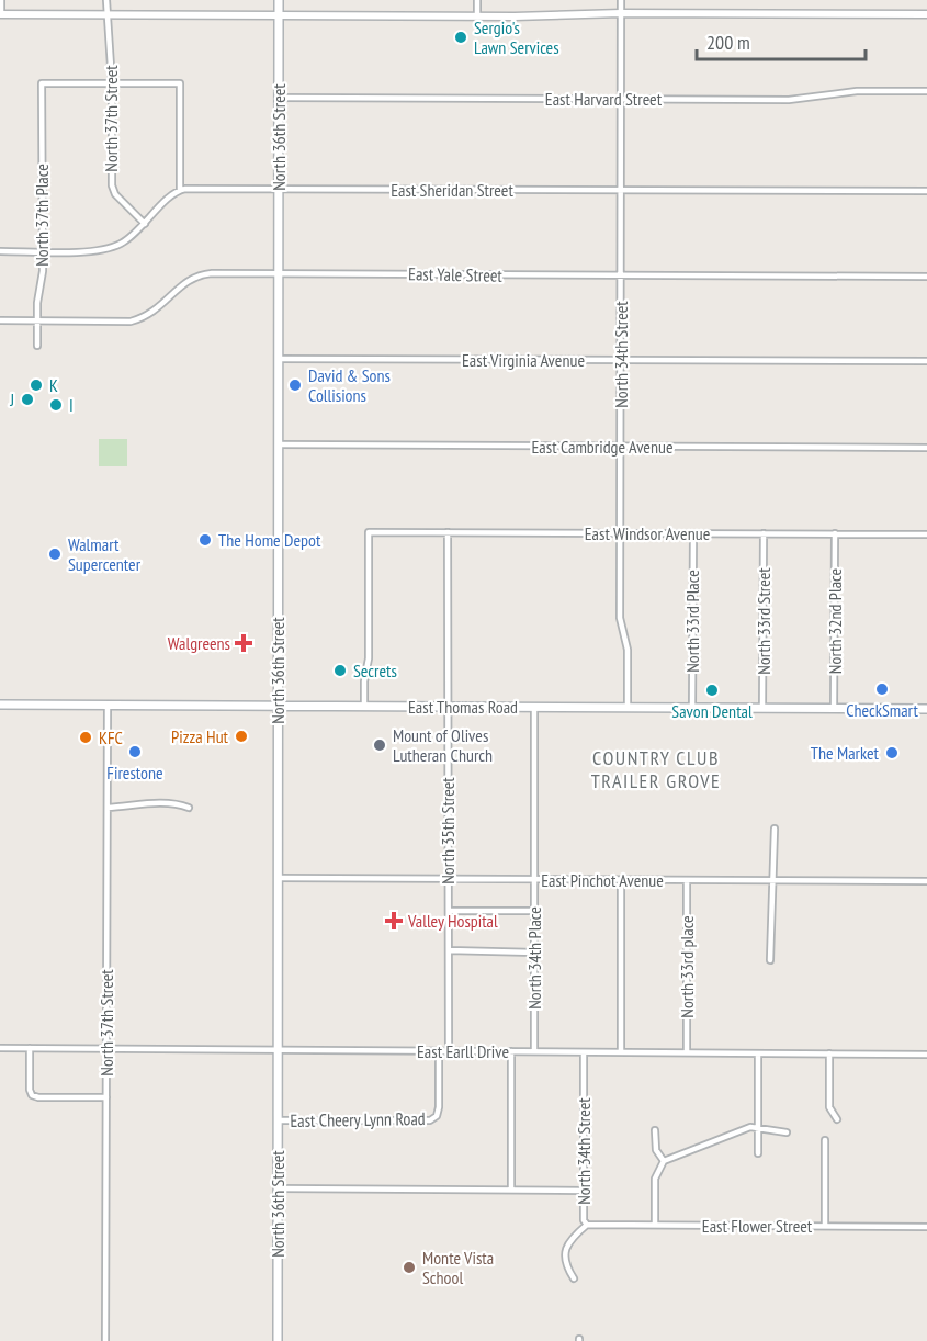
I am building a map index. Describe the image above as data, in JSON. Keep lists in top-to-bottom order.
{
  "streets": {
    "main road": ["North 36th Street", "East Thomas Road"],
    "street": [
      "East Harvard Street",
      "North 37th Street",
      "East Sheridan Street",
      "North 37th Place",
      "East Yale Street",
      "North 34th Street",
      "East Virginia Avenue",
      "East Cambridge Avenue",
      "East Windsor Avenue",
      "North 33rd Place",
      "North 33rd Street",
      "North 32nd Place",
      "North 35th Street",
      "East Pinchot Avenue",
      "North 34th Place",
      "North 33rd place",
      "East Earll Drive",
      "East Cheery Lynn Road",
      "East Flower Street"
    ]
  },
  "crossings": [
    ["East Harvard Street", "North 36th Street"],
    ["East Harvard Street", "North 34th Street"],
    ["North 37th Street", "North 37th Place"],
    ["North 37th Street", "East Thomas Road"],
    ["North 37th Street", "East Earll Drive"],
    ["North 36th Street", "East Sheridan Street"],
    ["North 36th Street", "East Yale Street"],
    ["North 36th Street", "East Virginia Avenue"],
    ["North 36th Street", "East Cambridge Avenue"],
    ["North 36th Street", "East Thomas Road"],
    ["North 36th Street", "East Pinchot Avenue"],
    ["North 36th Street", "East Earll Drive"],
    ["North 36th Street", "East Cheery Lynn Road"],
    ["East Sheridan Street", "North 34th Street"],
    ["North 37th Place", "East Yale Street"],
    ["East Yale Street", "North 34th Street"],
    ["North 34th Street", "East Virginia Avenue"],
    ["North 34th Street", "East Cambridge Avenue"],
    ["North 34th Street", "East Windsor Avenue"],
    ["North 34th Street", "East Thomas Road"],
    ["North 34th Street", "East Earll Drive"],
    ["North 34th Street", "East Flower Street"],
    ["East Windsor Avenue", "North 33rd Place"],
    ["East Windsor Avenue", "North 33rd Street"],
    ["East Windsor Avenue", "North 32nd Place"],
    ["East Windsor Avenue", "East Thomas Road"],
    ["East Windsor Avenue", "North 35th Street"],
    ["North 33rd Place", "East Thomas Road"],
    ["North 33rd Street", "East Thomas Road"],
    ["North 32nd Place", "East Thomas Road"],
    ["East Thomas Road", "North 35th Street"],
    ["East Thomas Road", "North 34th Place"],
    ["North 35th Street", "East Pinchot Avenue"],
    ["North 35th Street", "East Earll Drive"],
    ["East Pinchot Avenue", "North 34th Place"],
    ["East Pinchot Avenue", "North 33rd place"],
    ["North 34th Place", "East Earll Drive"],
    ["North 33rd place", "East Earll Drive"],
    ["East Earll Drive", "East Cheery Lynn Road"]
  ],
  "districts": ["COUNTRY CLUB TRAILER GROVE"],
  "places": {
    "other": [
      "Sergio's Lawn Services",
      "K",
      "David & Sons Collisions",
      "J",
      "I",
      "The Home Depot",
      "Walmart Supercenter",
      "Secrets",
      "CheckSmart",
      "Savon Dental",
      "Pizza Hut",
      "KFC",
      "Mount of Olives Lutheran Church",
      "Firestone",
      "The Market",
      "Monte Vista School"
    ],
    "health": ["Walgreens", "Valley Hospital"]
  },
  "scale_bar": "200 m"
}
